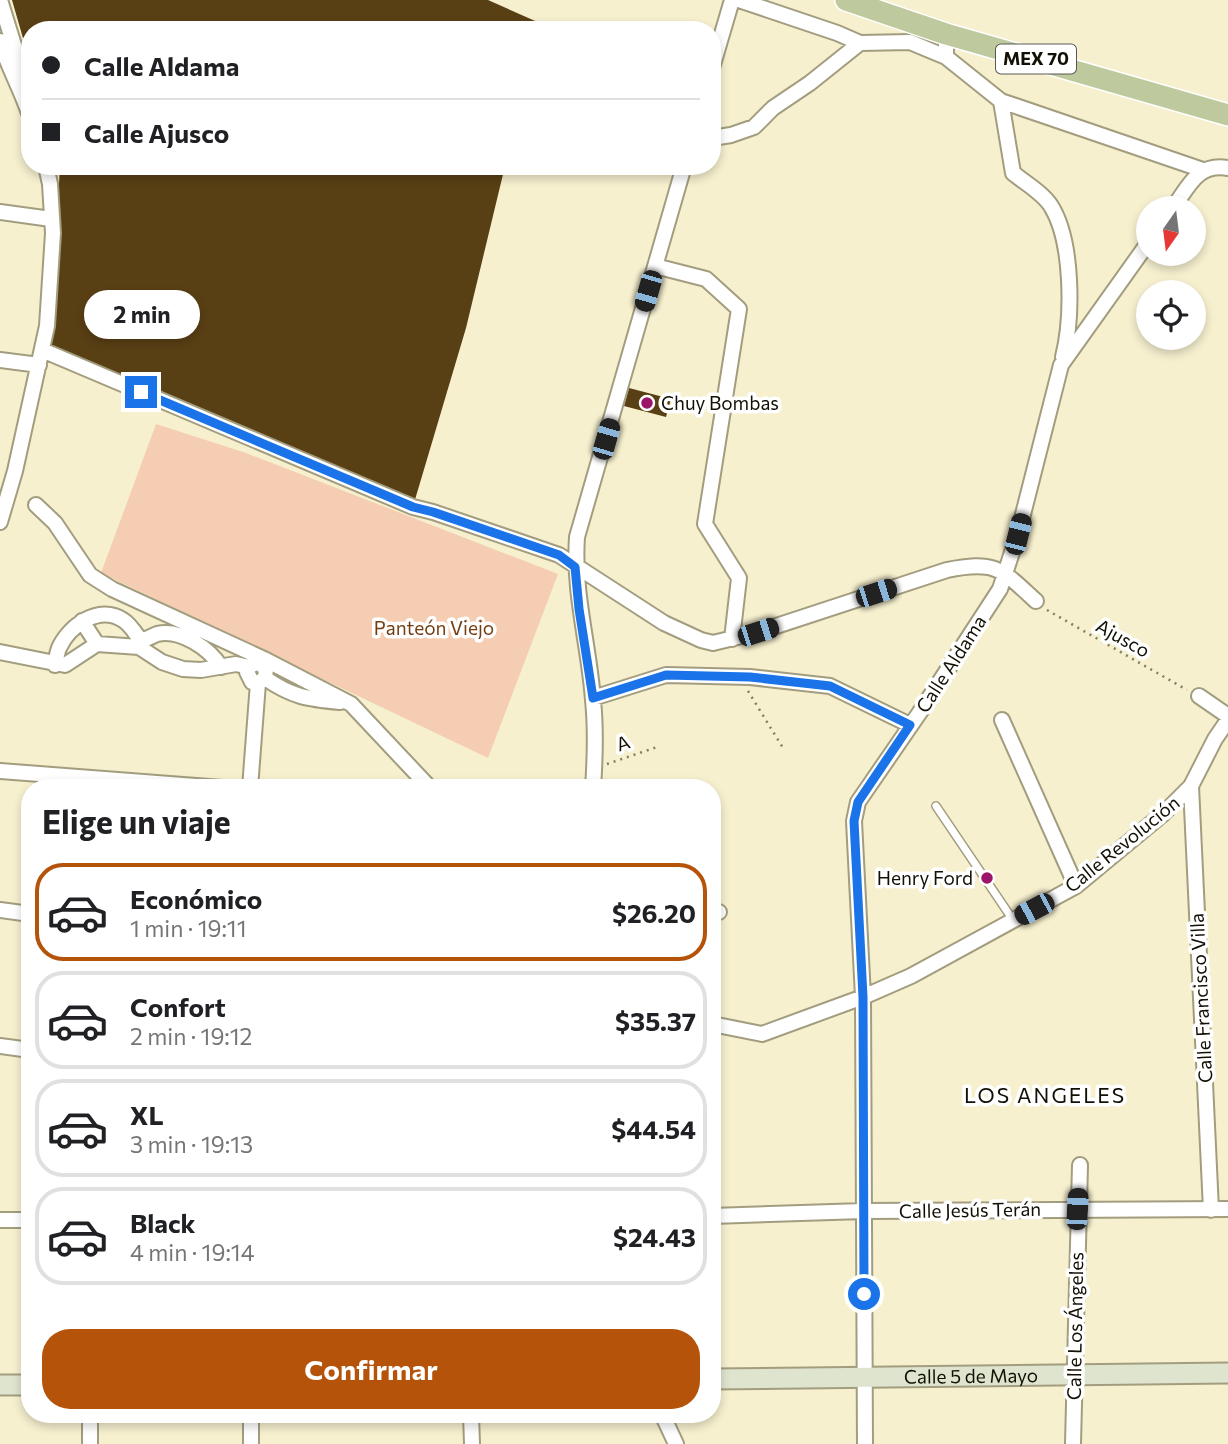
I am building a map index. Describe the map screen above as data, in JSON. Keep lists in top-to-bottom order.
{
  "streets": {
    "main road": ["MEX 70", "Calle 5 de Mayo"],
    "street": [
      "Calle Aldama",
      "Calle Revolución",
      "Calle Francisco Villa",
      "Calle Jesús Terán",
      "Calle Los Ángeles"
    ],
    "path": ["Ajusco", "A"]
  },
  "crossings": [
    ["Calle Aldama", "Calle Revolución"],
    ["Calle Aldama", "Calle Jesús Terán"],
    ["Calle Aldama", "Calle 5 de Mayo"],
    ["Calle Revolución", "Calle Francisco Villa"],
    ["Calle Francisco Villa", "Calle Jesús Terán"],
    ["Calle Jesús Terán", "Calle Los Ángeles"],
    ["Calle Los Ángeles", "Calle 5 de Mayo"]
  ],
  "districts": ["LOS ANGELES"],
  "parks": ["Panteón Viejo"],
  "places": ["Chuy Bombas", "Henry Ford"],
  "north": "bottom",
  "page": {
    "banner": ["Calle Aldama", "Calle Ajusco"],
    "bubble": "2 min",
    "heading": "Elige un viaje",
    "list": [
      {
        "name": "Económico",
        "note": "1 min · 19:11",
        "value": "$26.20"
      },
      {
        "name": "Confort",
        "note": "2 min · 19:12",
        "value": "$35.37"
      },
      {
        "name": "XL",
        "note": "3 min · 19:13",
        "value": "$44.54"
      },
      {
        "name": "Black",
        "note": "4 min · 19:14",
        "value": "$24.43"
      }
    ],
    "buttons": "Confirmar"
  }
}
